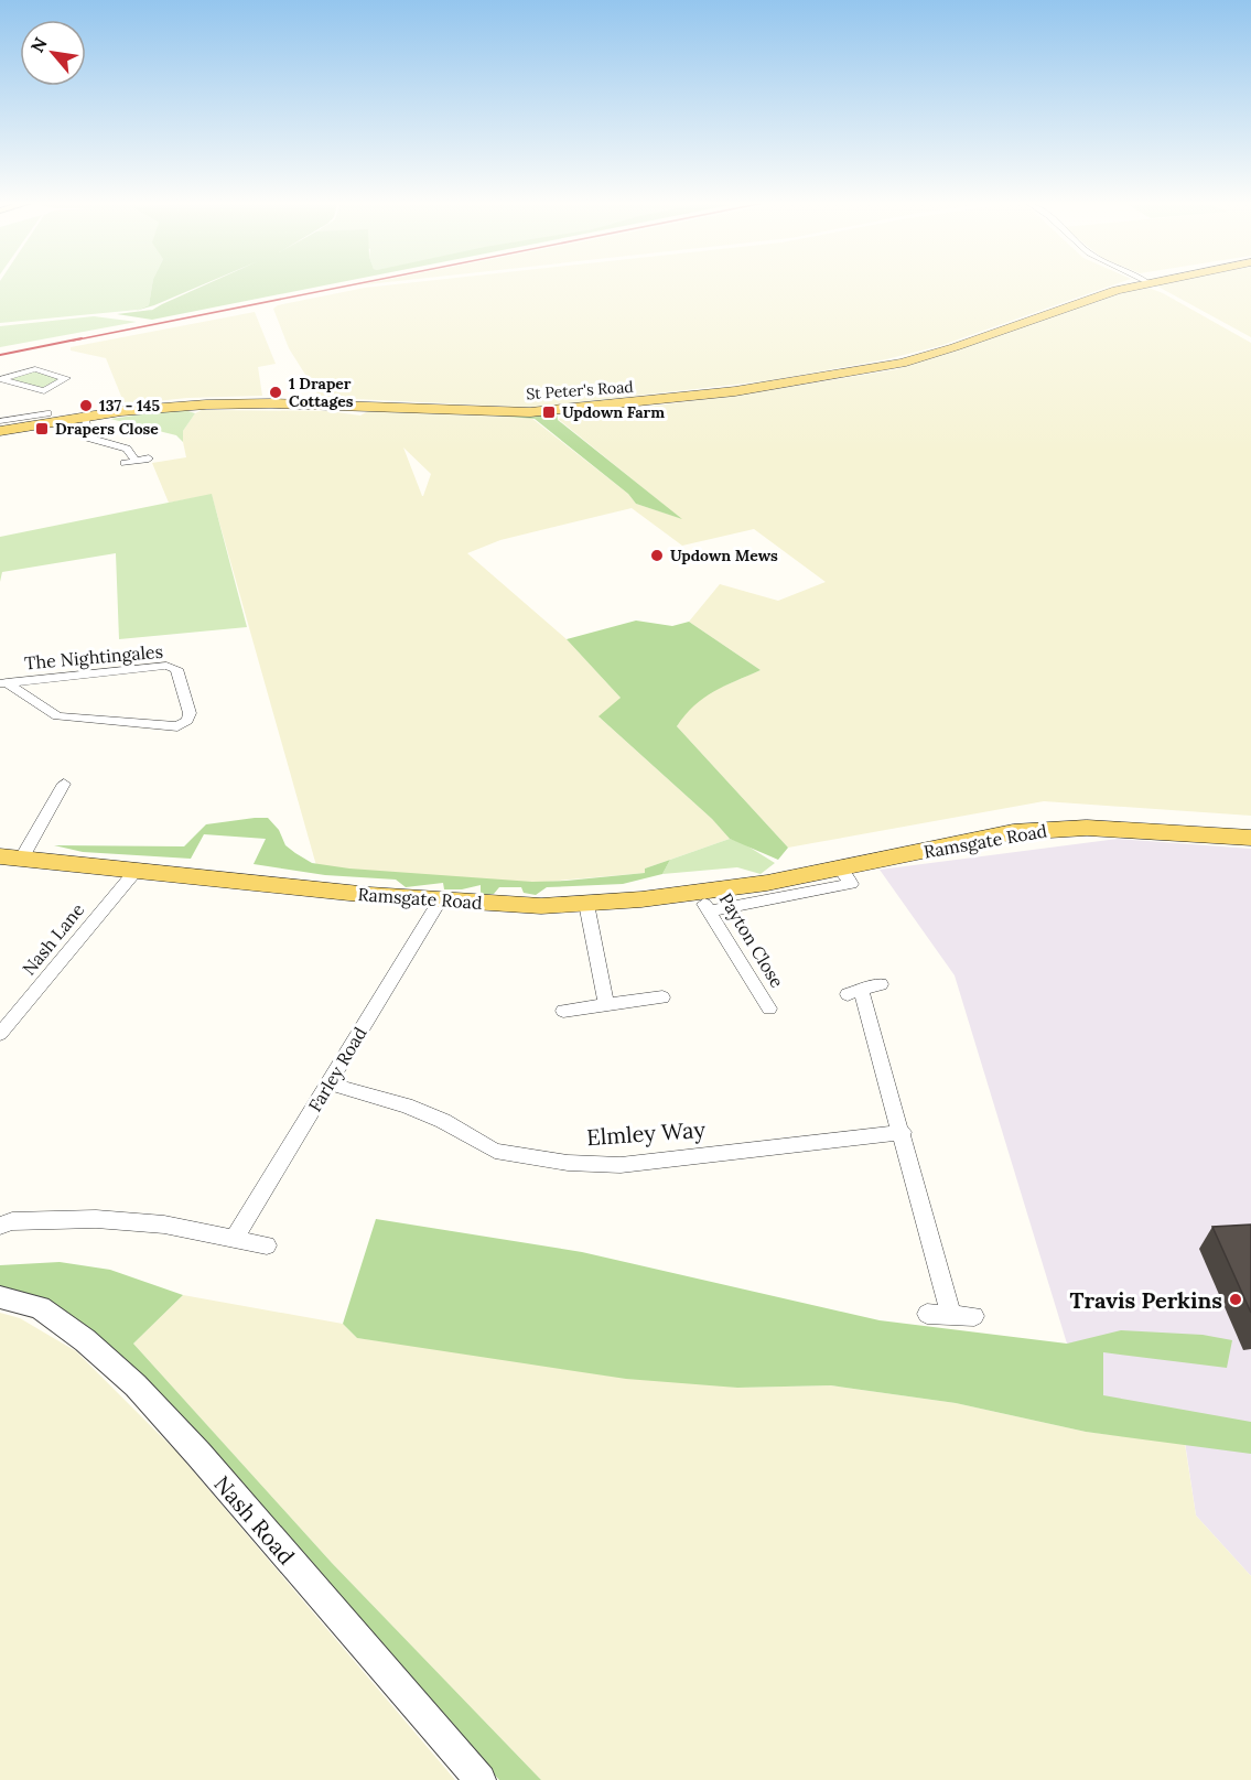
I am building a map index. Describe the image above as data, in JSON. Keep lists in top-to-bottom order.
{
  "streets": {
    "main road": ["St Peter's Road", "Ramsgate Road"],
    "street": [
      "The Nightingales",
      "Nash Lane",
      "Payton Close",
      "Farley Road",
      "Elmley Way",
      "Nash Road"
    ]
  },
  "crossings": [
    ["Ramsgate Road", "Nash Lane"],
    ["Ramsgate Road", "Payton Close"],
    ["Ramsgate Road", "Farley Road"],
    ["Farley Road", "Elmley Way"]
  ],
  "places": {
    "other": [
      "1 Draper Cottages",
      "137 - 145",
      "Updown Mews",
      "Travis Perkins"
    ],
    "transit": ["Updown Farm", "Drapers Close"]
  },
  "north": "top left"
}
